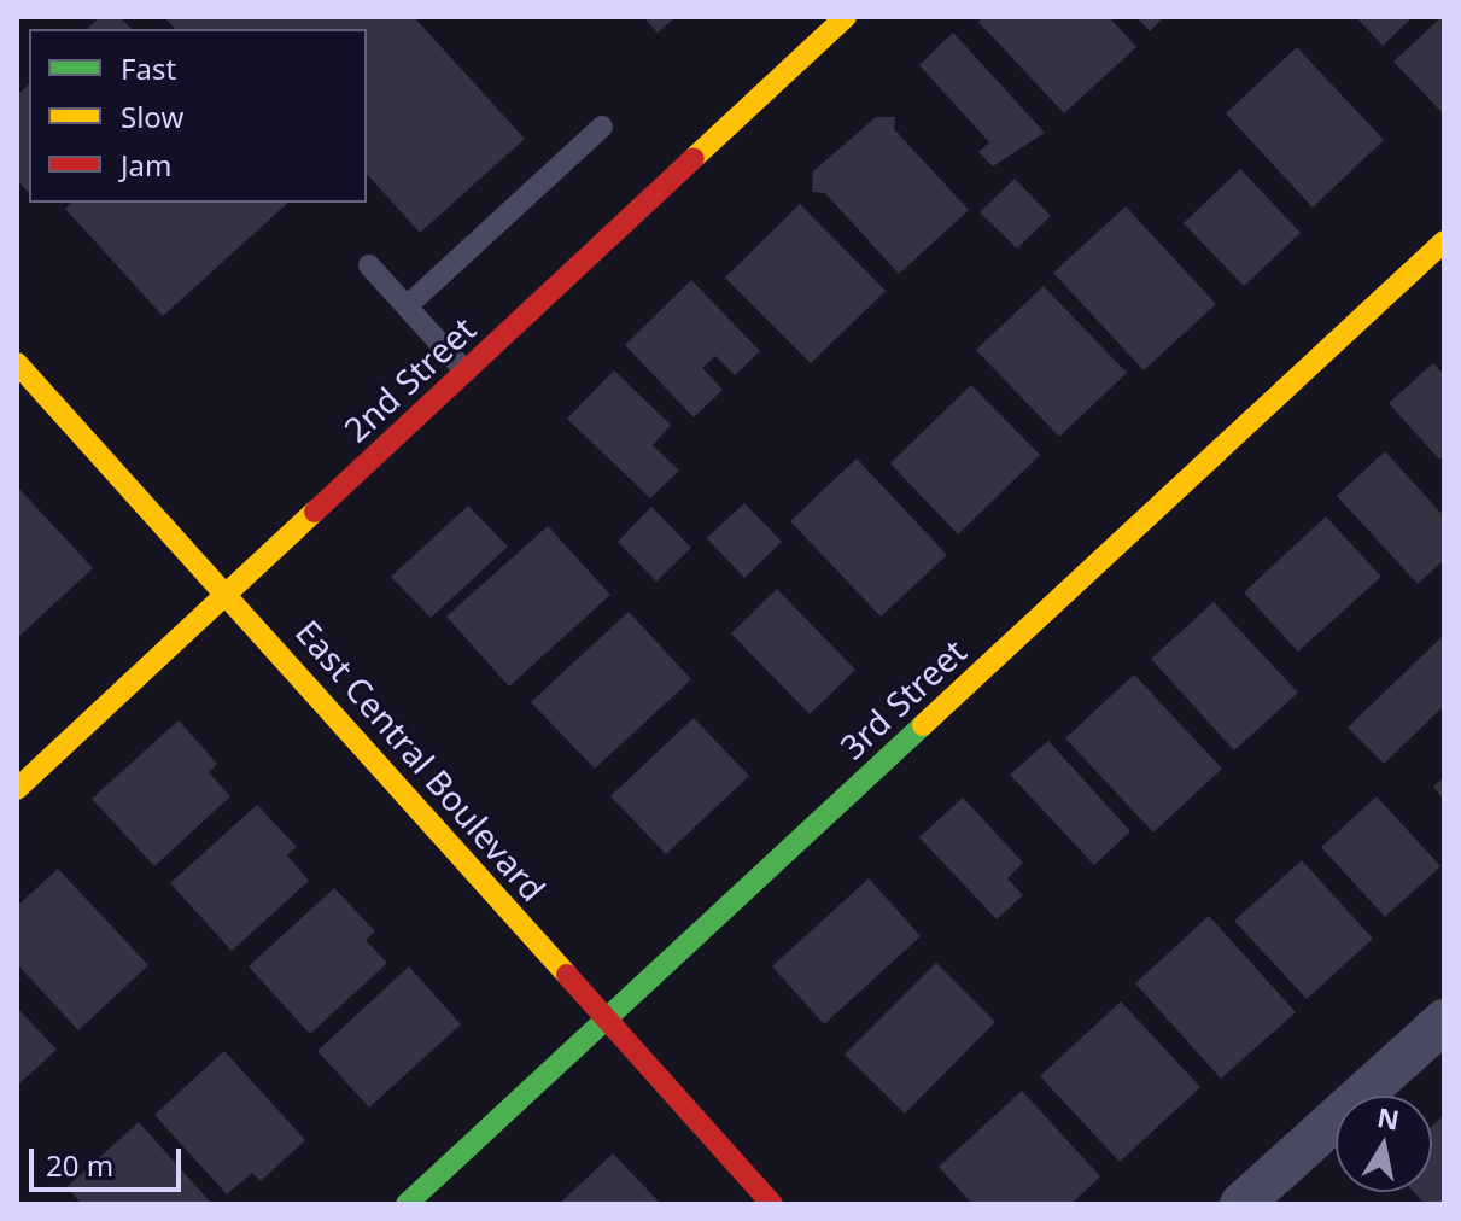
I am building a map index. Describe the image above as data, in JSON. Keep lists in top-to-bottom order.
{
  "streets": {
    "street": ["2nd Street", "3rd Street", "East Central Boulevard"]
  },
  "crossings": [
    ["2nd Street", "East Central Boulevard"],
    ["3rd Street", "East Central Boulevard"]
  ],
  "legend": ["Fast", "Slow", "Jam"],
  "scale_bar": "20 m",
  "north": "top"
}
